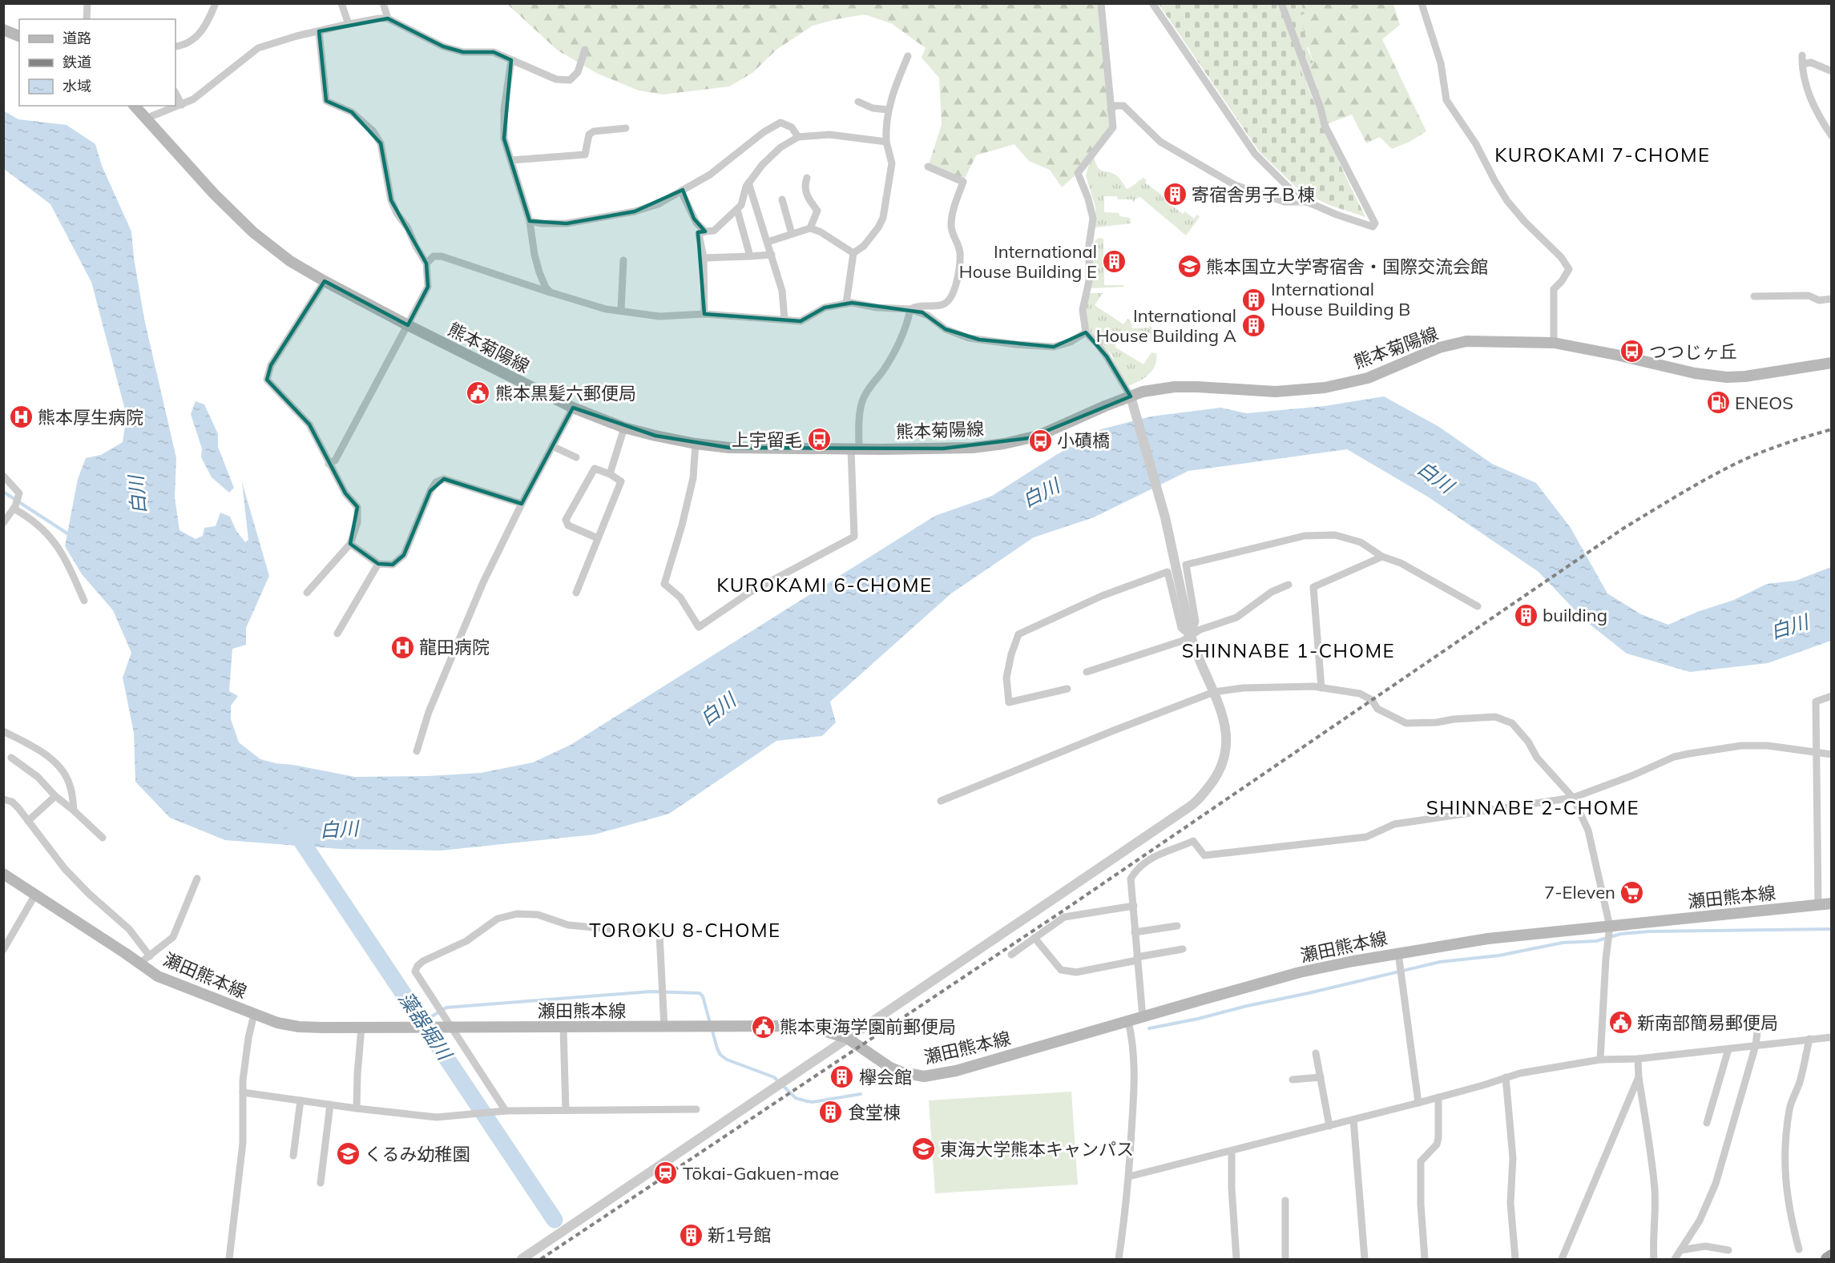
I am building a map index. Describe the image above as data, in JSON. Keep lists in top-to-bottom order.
{
  "streets": {
    "main road": ["熊本菊陽線", "瀬田熊本線"]
  },
  "districts": [
    "KUROKAMI 7-CHOME",
    "KUROKAMI 6-CHOME",
    "SHINNABE 1-CHOME",
    "SHINNABE 2-CHOME",
    "TOROKU 8-CHOME"
  ],
  "water": ["白川", "藻器堀川"],
  "places": {
    "building": [
      "寄宿舎男子Ｂ棟",
      "International House Building E",
      "International House Building B",
      "International House Building A",
      "building",
      "欅会館",
      "食堂棟",
      "新1号館"
    ],
    "school or university": ["熊本国立大学寄宿舎・国際交流会館", "東海大学熊本キャンパス", "くるみ幼稚園"],
    "bus stop": ["つつじヶ丘", "上宇留毛", "小磧橋"],
    "public building": ["熊本黒髪六郵便局", "新南部簡易郵便局", "熊本東海学園前郵便局"],
    "fuel station": ["ENEOS"],
    "hospital": ["熊本厚生病院", "龍田病院"],
    "supermarket": ["7-Eleven"],
    "station": ["Tōkai-Gakuen-mae"]
  },
  "legend": ["道路", "鉄道", "水域"]
}
